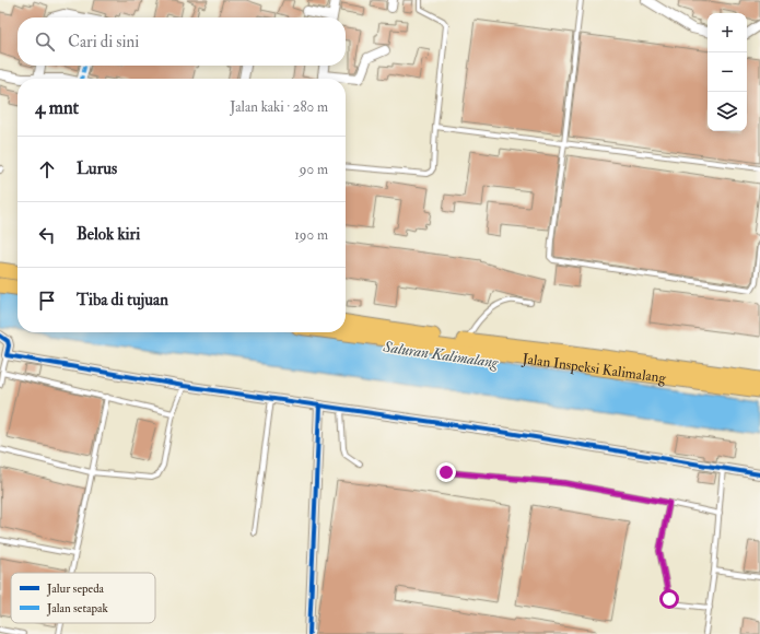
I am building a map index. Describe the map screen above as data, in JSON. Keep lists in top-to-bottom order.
{
  "streets": {
    "main road": ["Jalan Inspeksi Kalimalang"]
  },
  "water": ["Saluran Kalimalang"],
  "legend": ["Jalur sepeda", "Jalan setapak"],
  "page": {
    "map_buttons": ["+", "−"],
    "search": "Cari di sini",
    "heading": ["4 mnt", "Jalan kaki · 280 m"],
    "list": [
      ["Lurus", "90 m"],
      ["Belok kiri", "190 m"],
      "Tiba di tujuan"
    ]
  }
}
